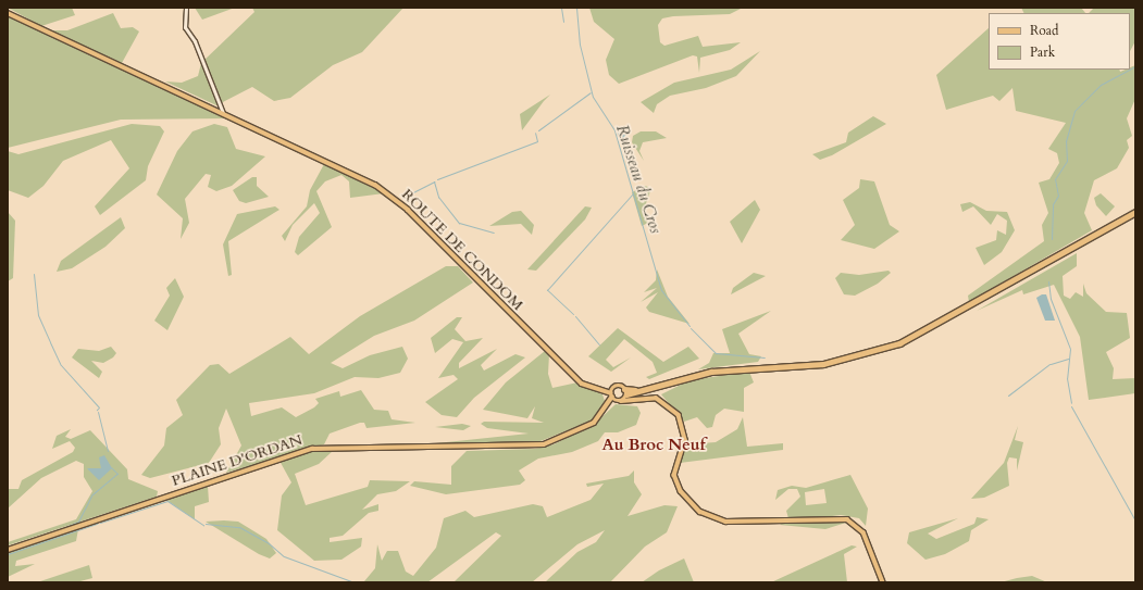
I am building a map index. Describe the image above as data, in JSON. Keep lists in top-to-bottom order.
{
  "streets": {
    "main road": ["ROUTE DE CONDOM", "PLAINE D'ORDAN"]
  },
  "crossings": [
    ["ROUTE DE CONDOM", "PLAINE D'ORDAN"]
  ],
  "districts": ["Au Broc Neuf"],
  "water": ["Ruisseau du Cros"],
  "legend": ["Road", "Park"]
}
